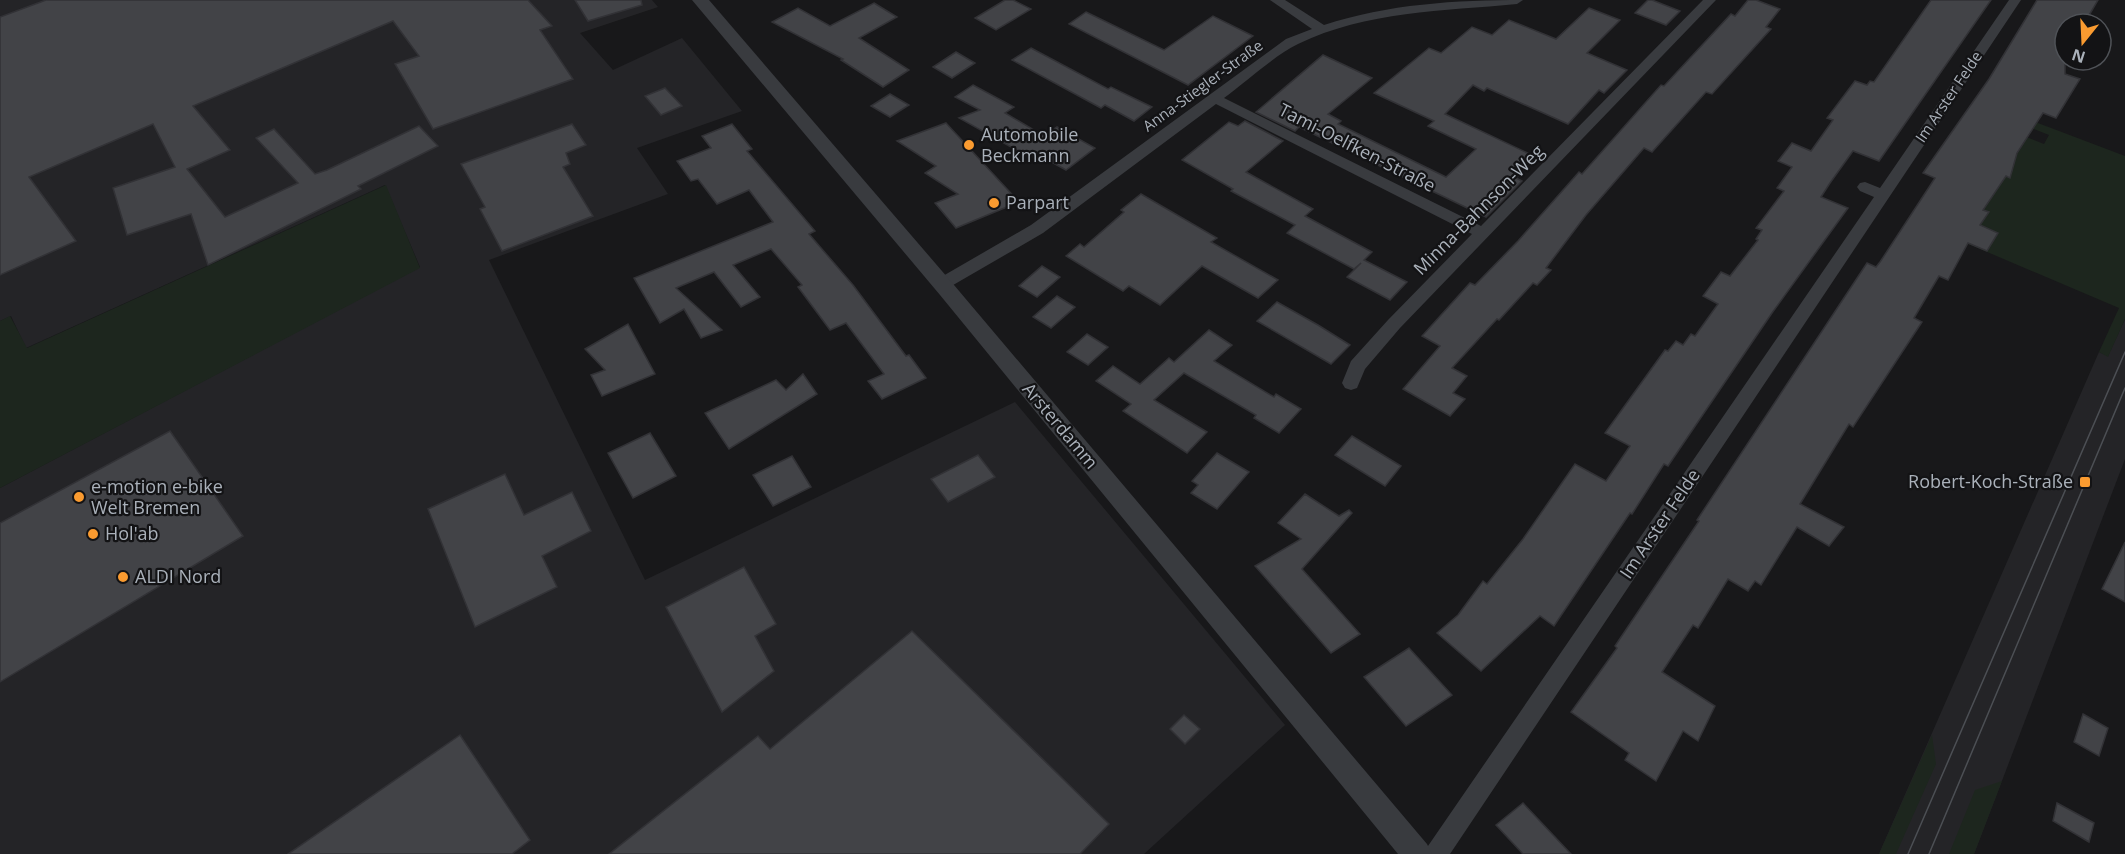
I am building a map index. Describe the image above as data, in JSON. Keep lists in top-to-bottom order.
{
  "streets": {
    "street": [
      "Anna-Stiegler-Straße",
      "Im Arster Felde",
      "Tami-Oelfken-Straße",
      "Minna-Bahnson-Weg",
      "Arsterdamm"
    ]
  },
  "crossings": [
    ["Anna-Stiegler-Straße", "Tami-Oelfken-Straße"],
    ["Anna-Stiegler-Straße", "Arsterdamm"],
    ["Tami-Oelfken-Straße", "Minna-Bahnson-Weg"]
  ],
  "places": {
    "other": [
      "Automobile Beckmann",
      "Parpart",
      "e-motion e-bike Welt Bremen",
      "Hol'ab",
      "ALDI Nord"
    ],
    "transit": ["Robert-Koch-Straße"]
  },
  "north": "bottom"
}
